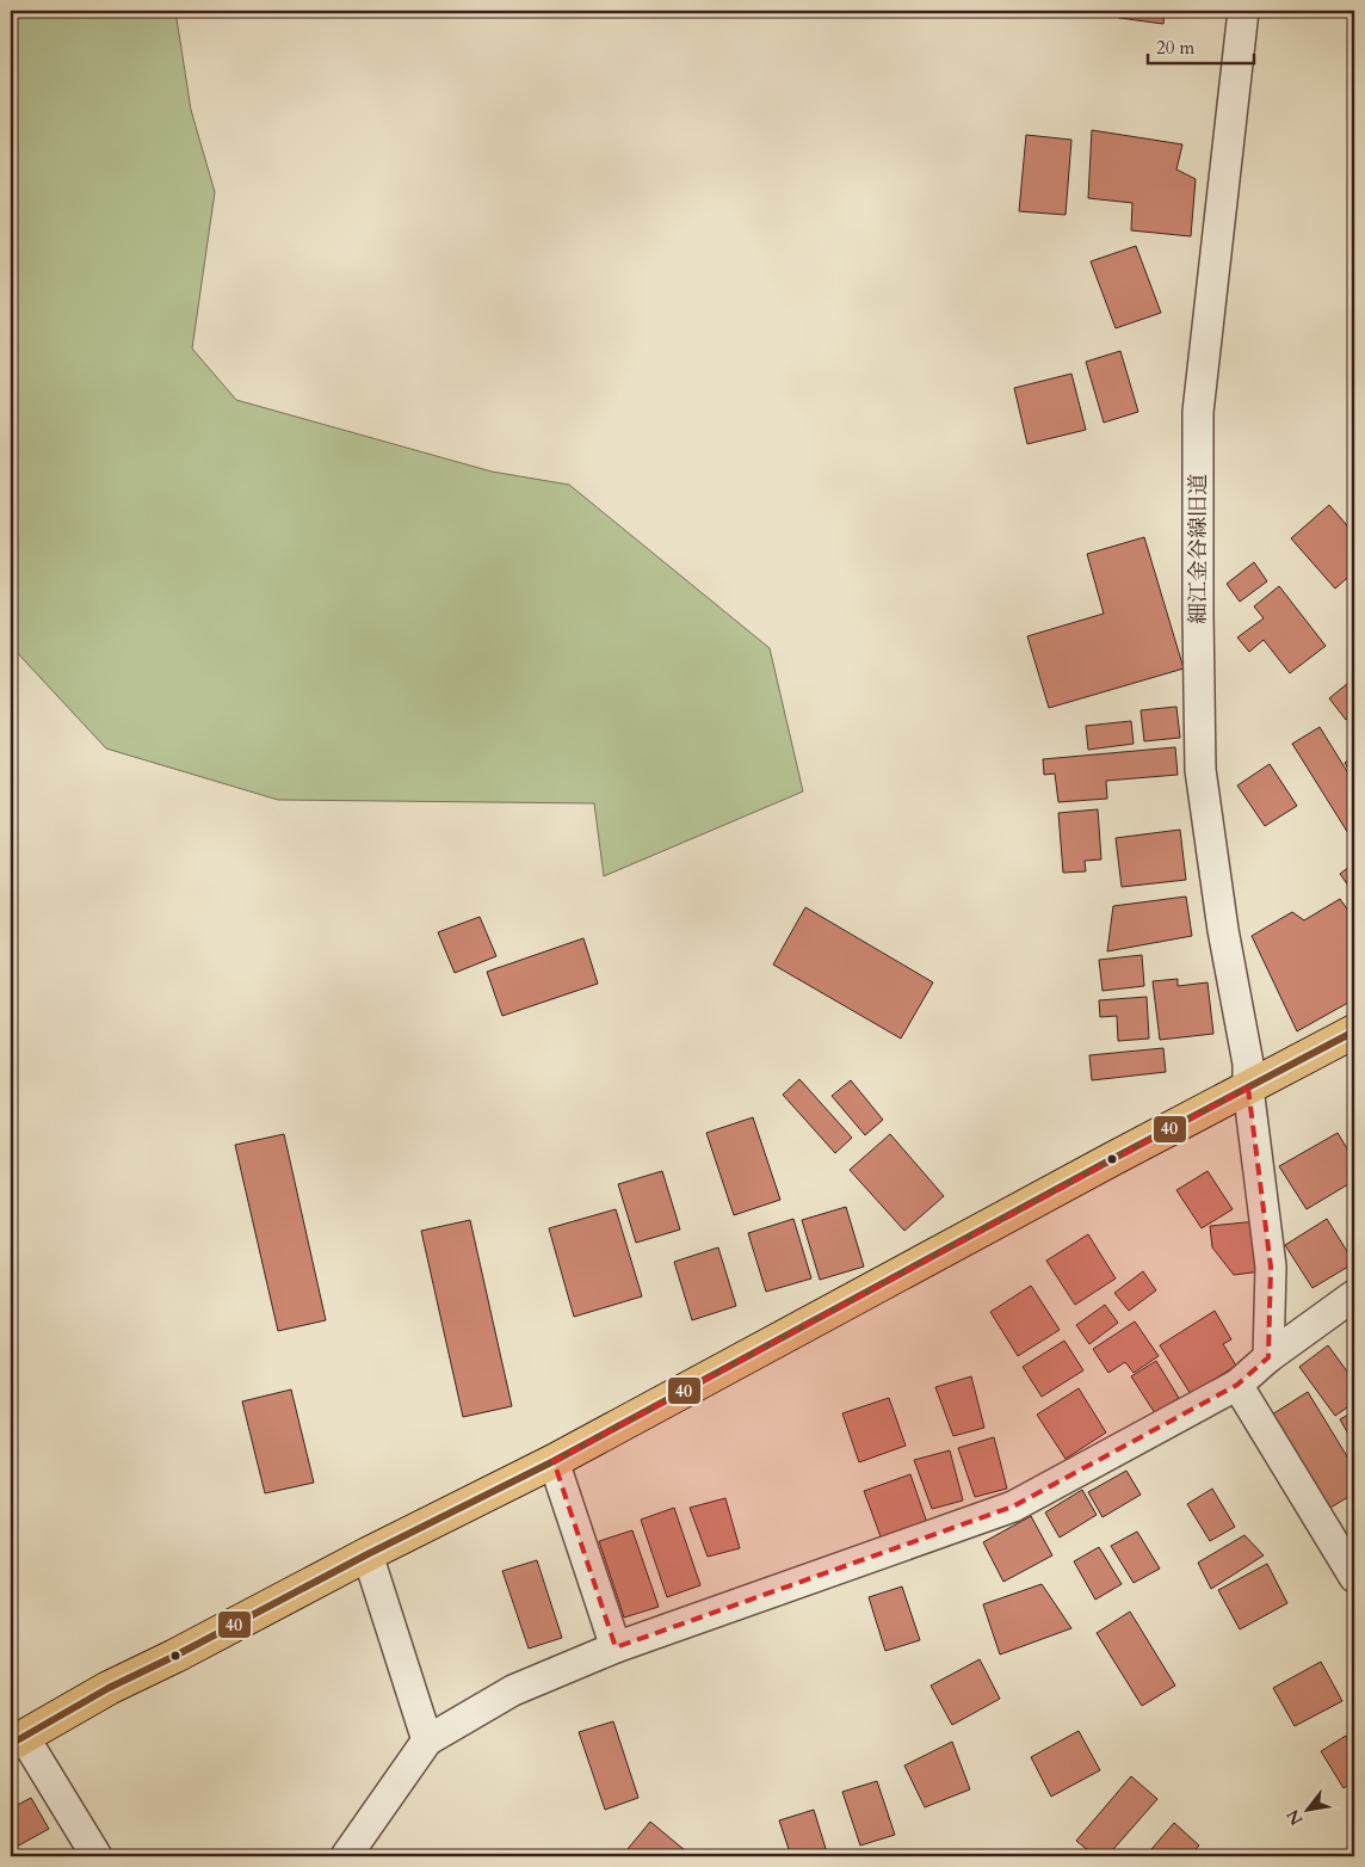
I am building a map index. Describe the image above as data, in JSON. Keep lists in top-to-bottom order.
{
  "streets": {
    "street": ["細江金谷線旧道"]
  },
  "lines": ["transit line 40"],
  "scale_bar": "20 m",
  "north": "bottom left"
}
